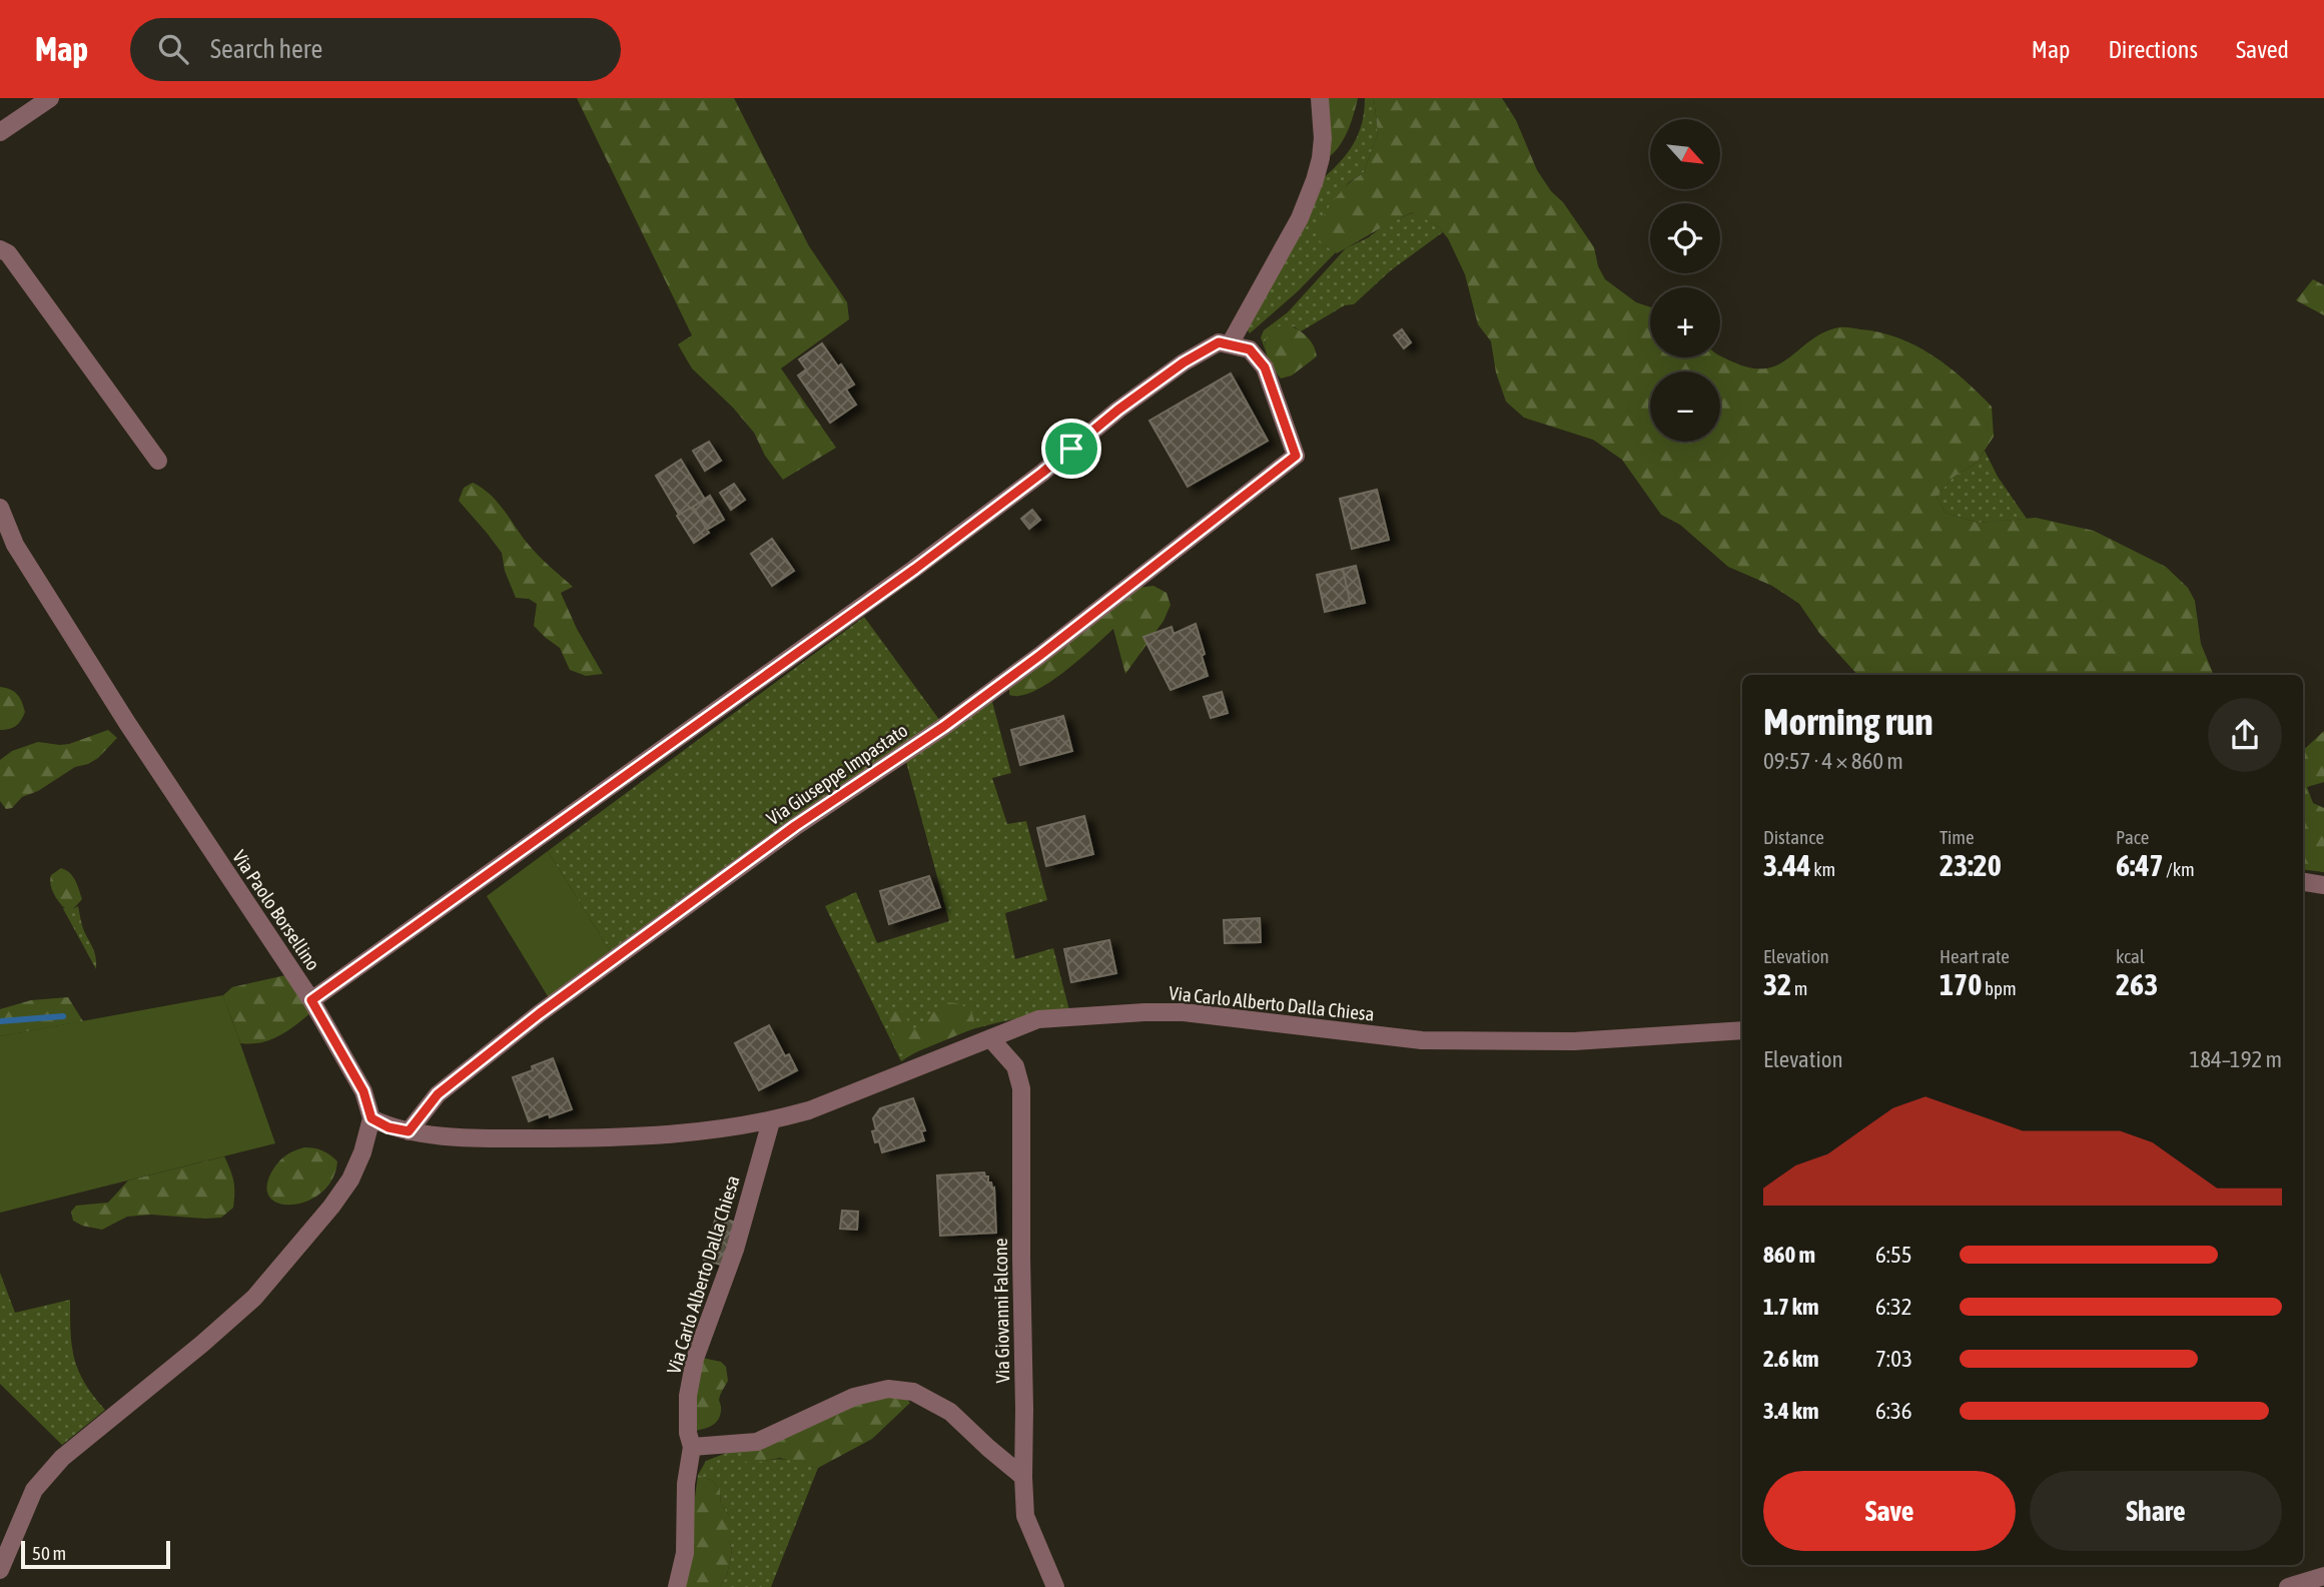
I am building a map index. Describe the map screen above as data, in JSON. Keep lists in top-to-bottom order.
{
  "streets": {
    "street": [
      "Via Giuseppe Impastato",
      "Via Paolo Borsellino",
      "Via Carlo Alberto Dalla Chiesa",
      "Via Giovanni Falcone"
    ]
  },
  "crossings": [
    ["Via Giuseppe Impastato", "Via Carlo Alberto Dalla Chiesa"],
    ["Via Paolo Borsellino", "Via Carlo Alberto Dalla Chiesa"],
    ["Via Carlo Alberto Dalla Chiesa", "Via Giovanni Falcone"]
  ],
  "scale_bar": "50 m",
  "north": "bottom right",
  "page": {
    "header": "Map",
    "search": "Search here",
    "nav": ["Map", "Directions", "Saved"],
    "map_buttons": ["+", "−"],
    "heading": ["Morning run", "09:57 · 4 × 860 m"],
    "stats": [
      ["Distance", "3.44 km"],
      ["Time", "23:20"],
      ["Pace", "6:47 /km"],
      ["Elevation", "32 m"],
      ["Heart rate", "170 bpm"],
      ["kcal", "263"]
    ],
    "chart": ["Elevation", "184–192 m"],
    "list": [
      {
        "name": "860 m",
        "note": "6:55"
      },
      {
        "name": "1.7 km",
        "note": "6:32"
      },
      {
        "name": "2.6 km",
        "note": "7:03"
      },
      {
        "name": "3.4 km",
        "note": "6:36"
      }
    ],
    "buttons": ["Save", "Share"],
    "scale": "50 m"
  }
}
